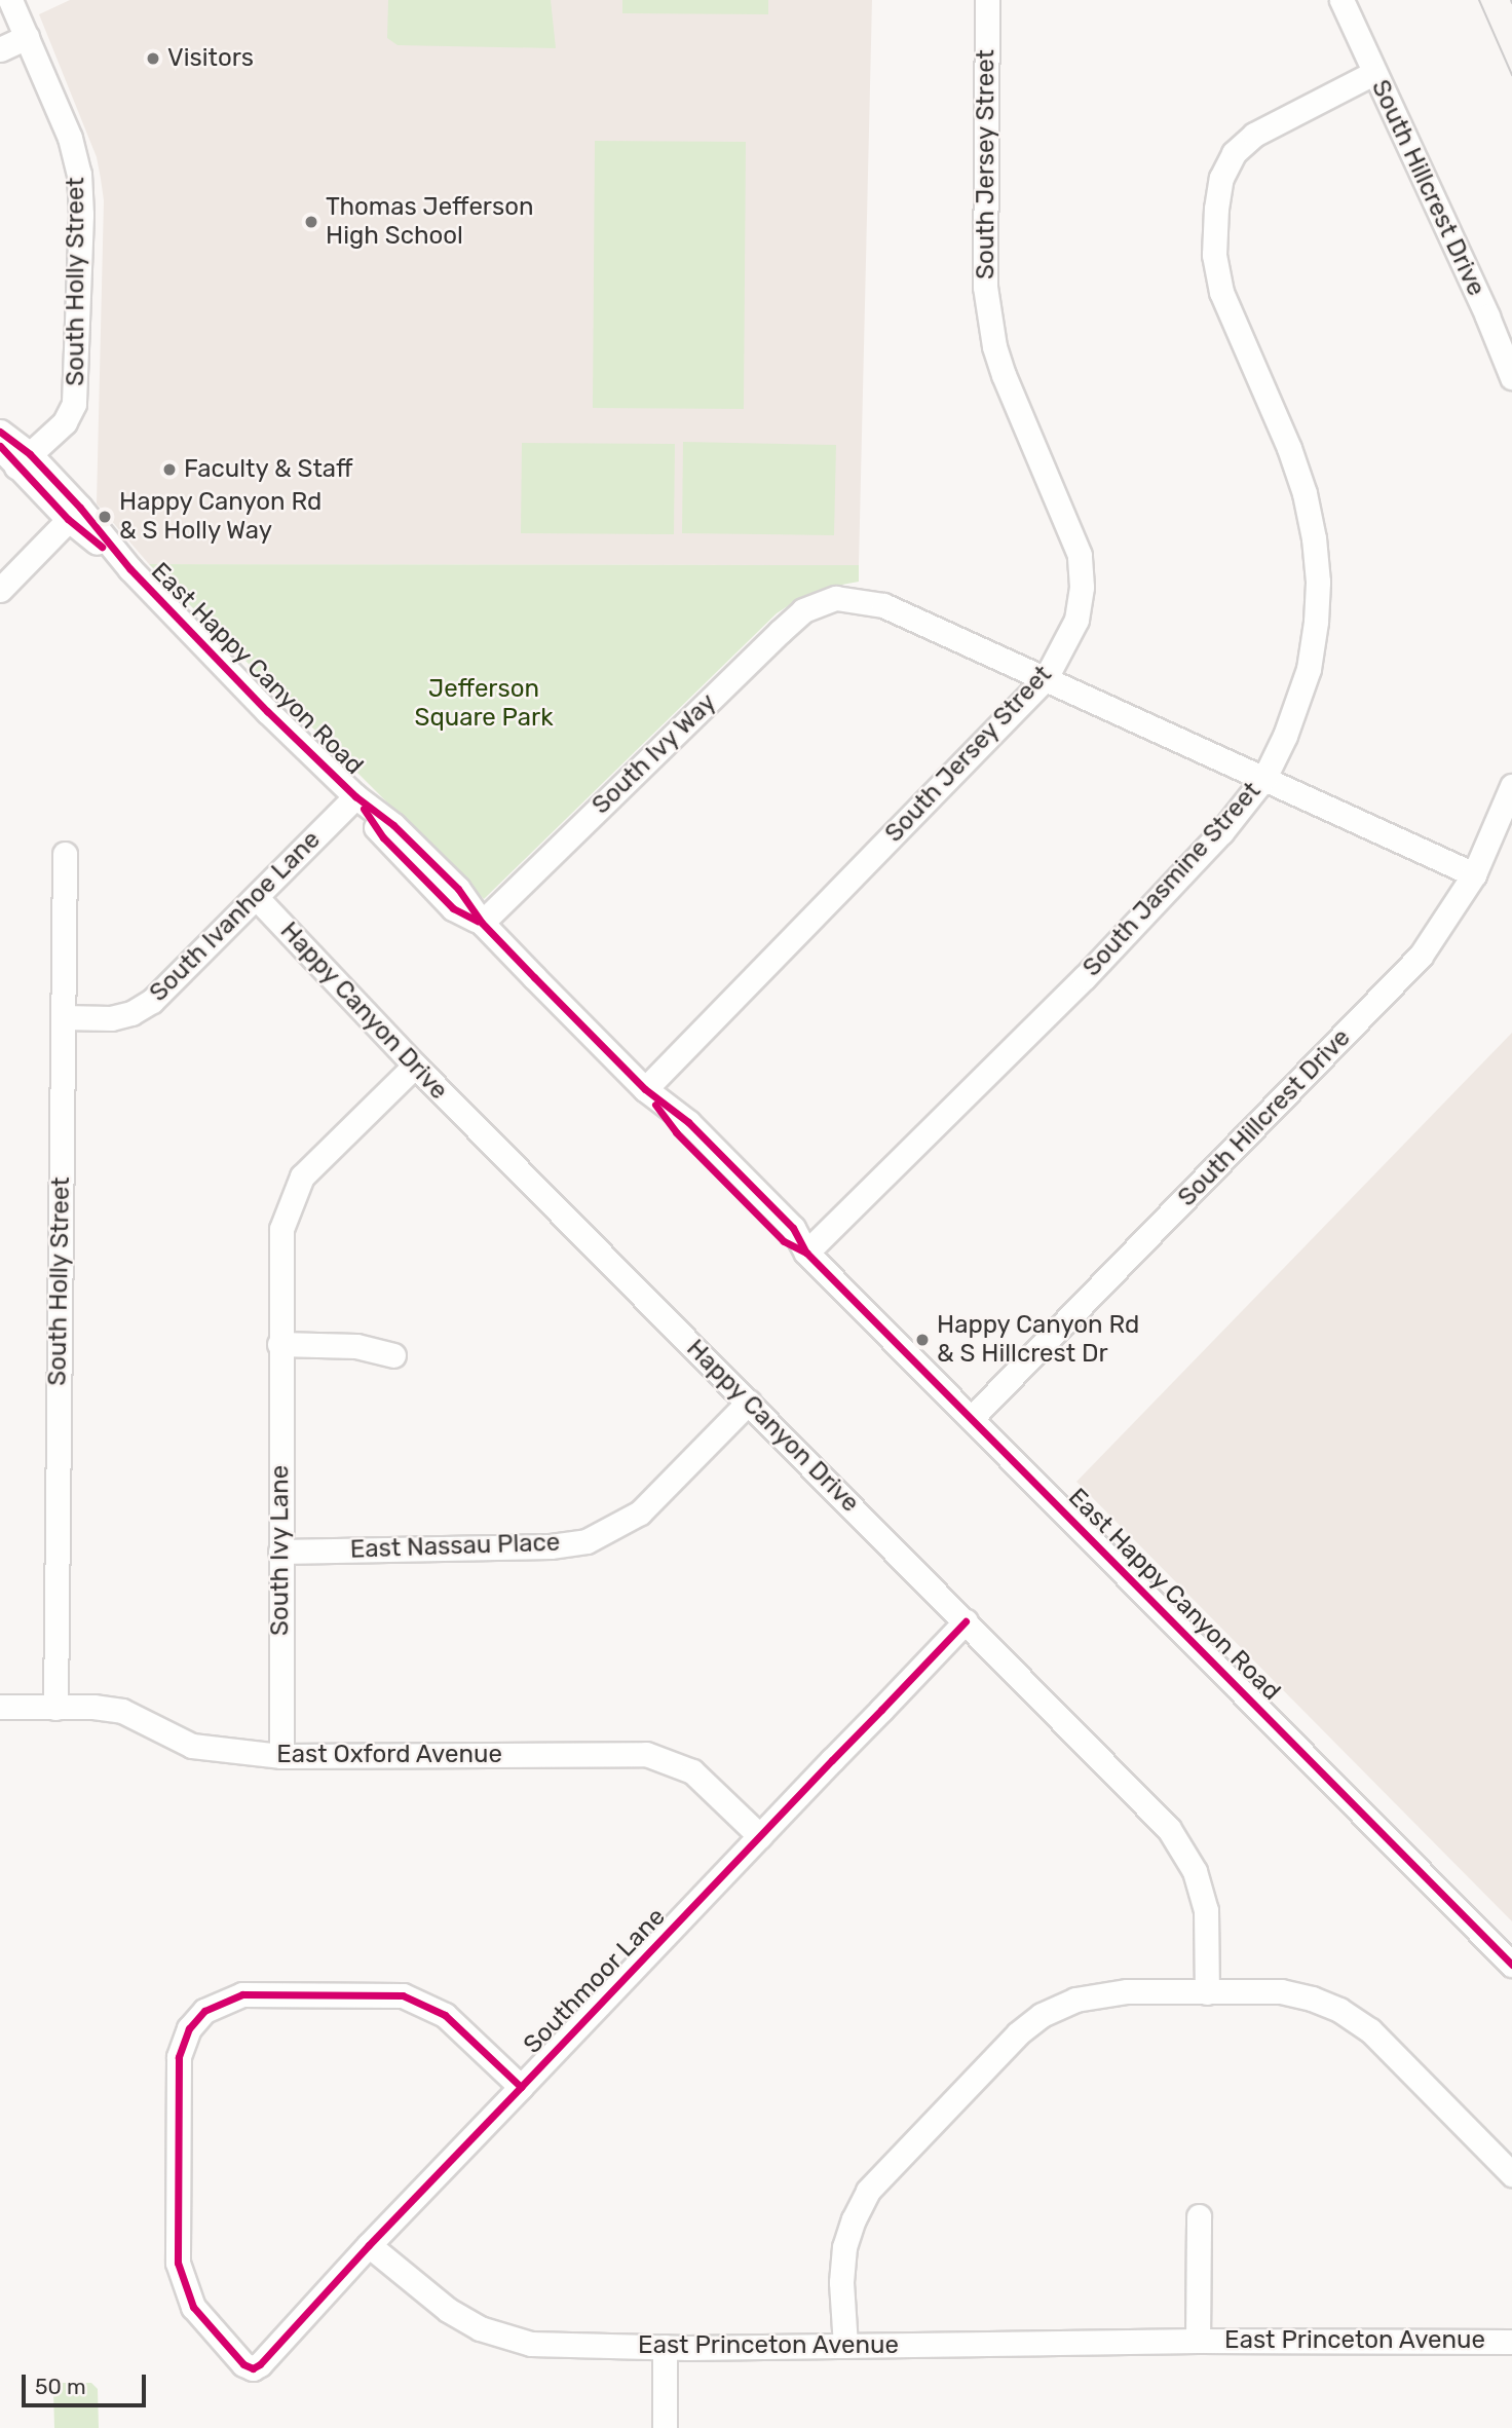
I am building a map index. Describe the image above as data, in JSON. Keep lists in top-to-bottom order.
{
  "streets": {
    "street": [
      "South Jersey Street",
      "South Hillcrest Drive",
      "South Holly Street",
      "East Happy Canyon Road",
      "South Ivy Way",
      "South Jasmine Street",
      "South Ivanhoe Lane",
      "Happy Canyon Drive",
      "East Nassau Place",
      "South Ivy Lane",
      "East Oxford Avenue",
      "Southmoor Lane",
      "East Princeton Avenue"
    ]
  },
  "crossings": [
    ["South Jersey Street", "East Happy Canyon Road"],
    ["South Jersey Street", "South Ivy Way"],
    ["South Hillcrest Drive", "East Happy Canyon Road"],
    ["South Hillcrest Drive", "South Jasmine Street"],
    ["South Holly Street", "East Happy Canyon Road"],
    ["South Holly Street", "South Ivanhoe Lane"],
    ["South Holly Street", "East Oxford Avenue"],
    ["East Happy Canyon Road", "South Ivy Way"],
    ["East Happy Canyon Road", "South Jasmine Street"],
    ["East Happy Canyon Road", "South Ivanhoe Lane"],
    ["South Ivanhoe Lane", "Happy Canyon Drive"],
    ["Happy Canyon Drive", "East Nassau Place"],
    ["Happy Canyon Drive", "South Ivy Lane"],
    ["Happy Canyon Drive", "Southmoor Lane"],
    ["East Nassau Place", "South Ivy Lane"],
    ["South Ivy Lane", "East Oxford Avenue"],
    ["East Oxford Avenue", "Southmoor Lane"],
    ["Southmoor Lane", "East Princeton Avenue"]
  ],
  "parks": ["Jefferson Square Park"],
  "places": [
    "Visitors",
    "Thomas Jefferson High School",
    "Faculty & Staff",
    "Happy Canyon Rd & S Holly Way",
    "Happy Canyon Rd & S Hillcrest Dr"
  ],
  "scale_bar": "50 m"
}
